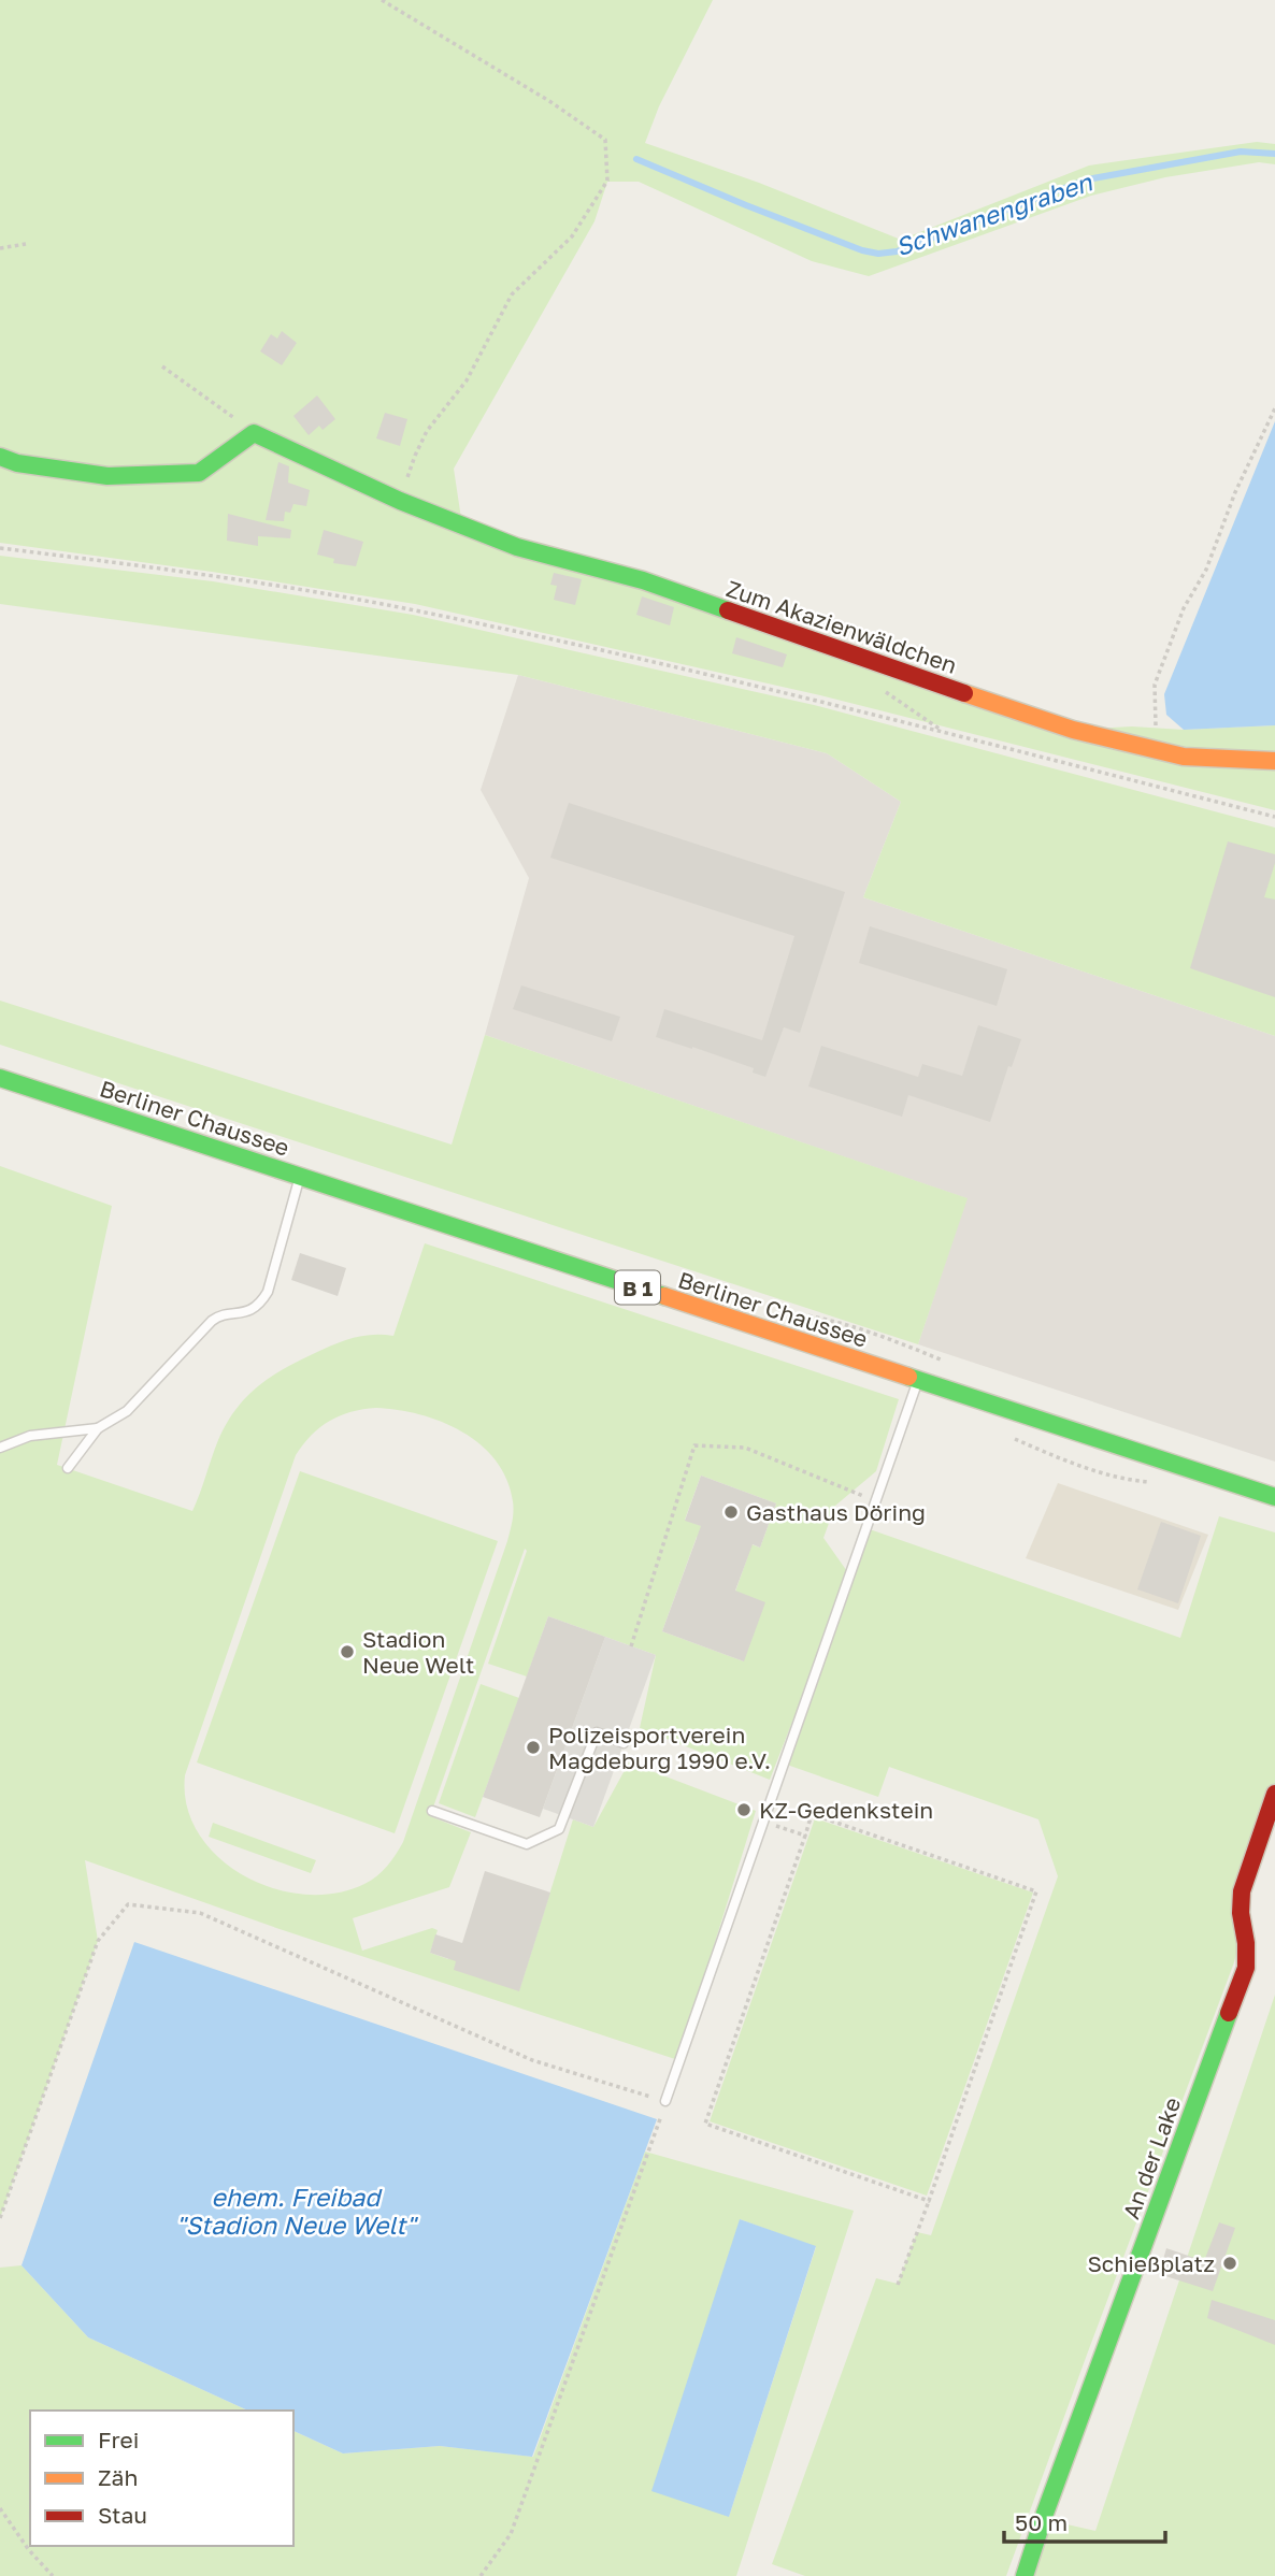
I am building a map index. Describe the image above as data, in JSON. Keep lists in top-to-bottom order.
{
  "streets": {
    "street": [
      "Zum Akazienwäldchen",
      "Berliner Chaussee",
      "B 1",
      "An der Lake"
    ]
  },
  "water": ["Schwanengraben", "ehem. Freibad \"Stadion Neue Welt\""],
  "places": [
    "Gasthaus Döring",
    "Stadion Neue Welt",
    "Polizeisportverein Magdeburg 1990 e.V.",
    "KZ-Gedenkstein",
    "Schießplatz"
  ],
  "legend": ["Frei", "Zäh", "Stau"],
  "scale_bar": "50 m"
}
